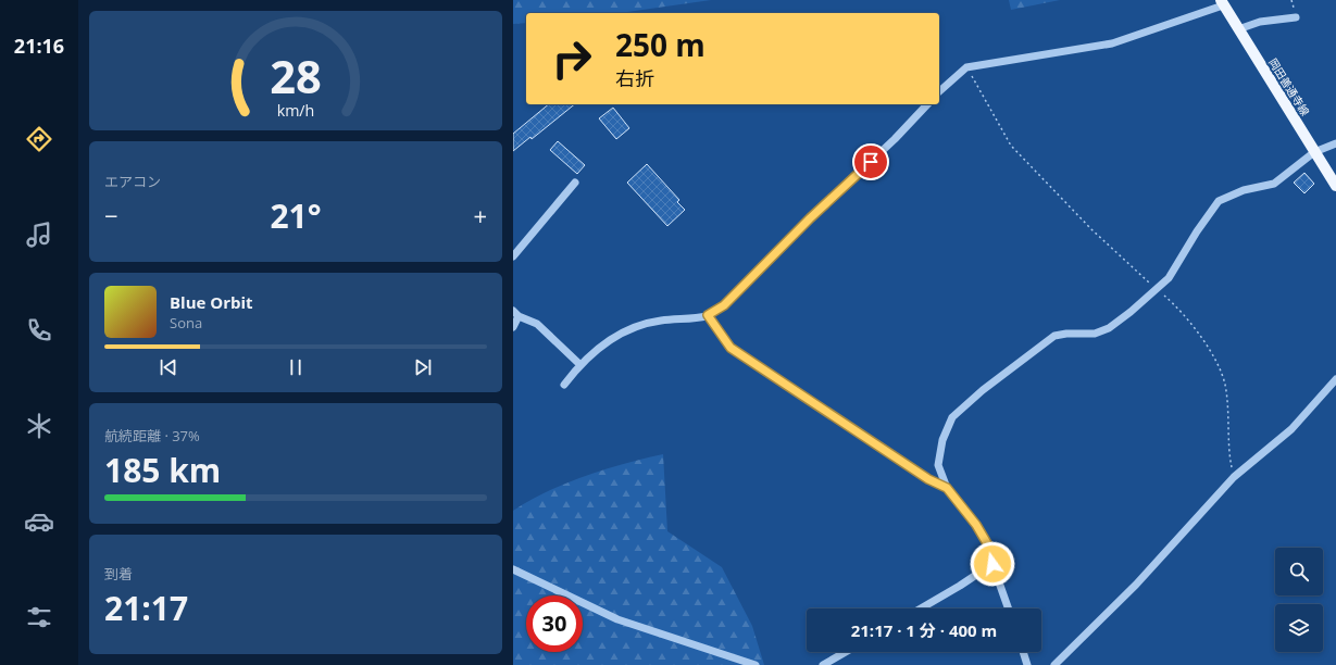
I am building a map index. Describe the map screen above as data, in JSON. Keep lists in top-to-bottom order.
{
  "streets": {
    "main road": ["岡田善通寺線"]
  },
  "page": {
    "tabs": "21:16",
    "turn": ["250 m", "右折"],
    "tile": [
      "エアコン",
      ["航続距離 · 37%", "185 km"],
      ["到着", "21:17"]
    ],
    "heat": ["−", "21°", "+"],
    "song": ["Blue Orbit", "Sona"],
    "limit": "30",
    "trip": "21:17 · 1 分 · 400 m",
    "gauge": ["28", "km/h"]
  }
}
